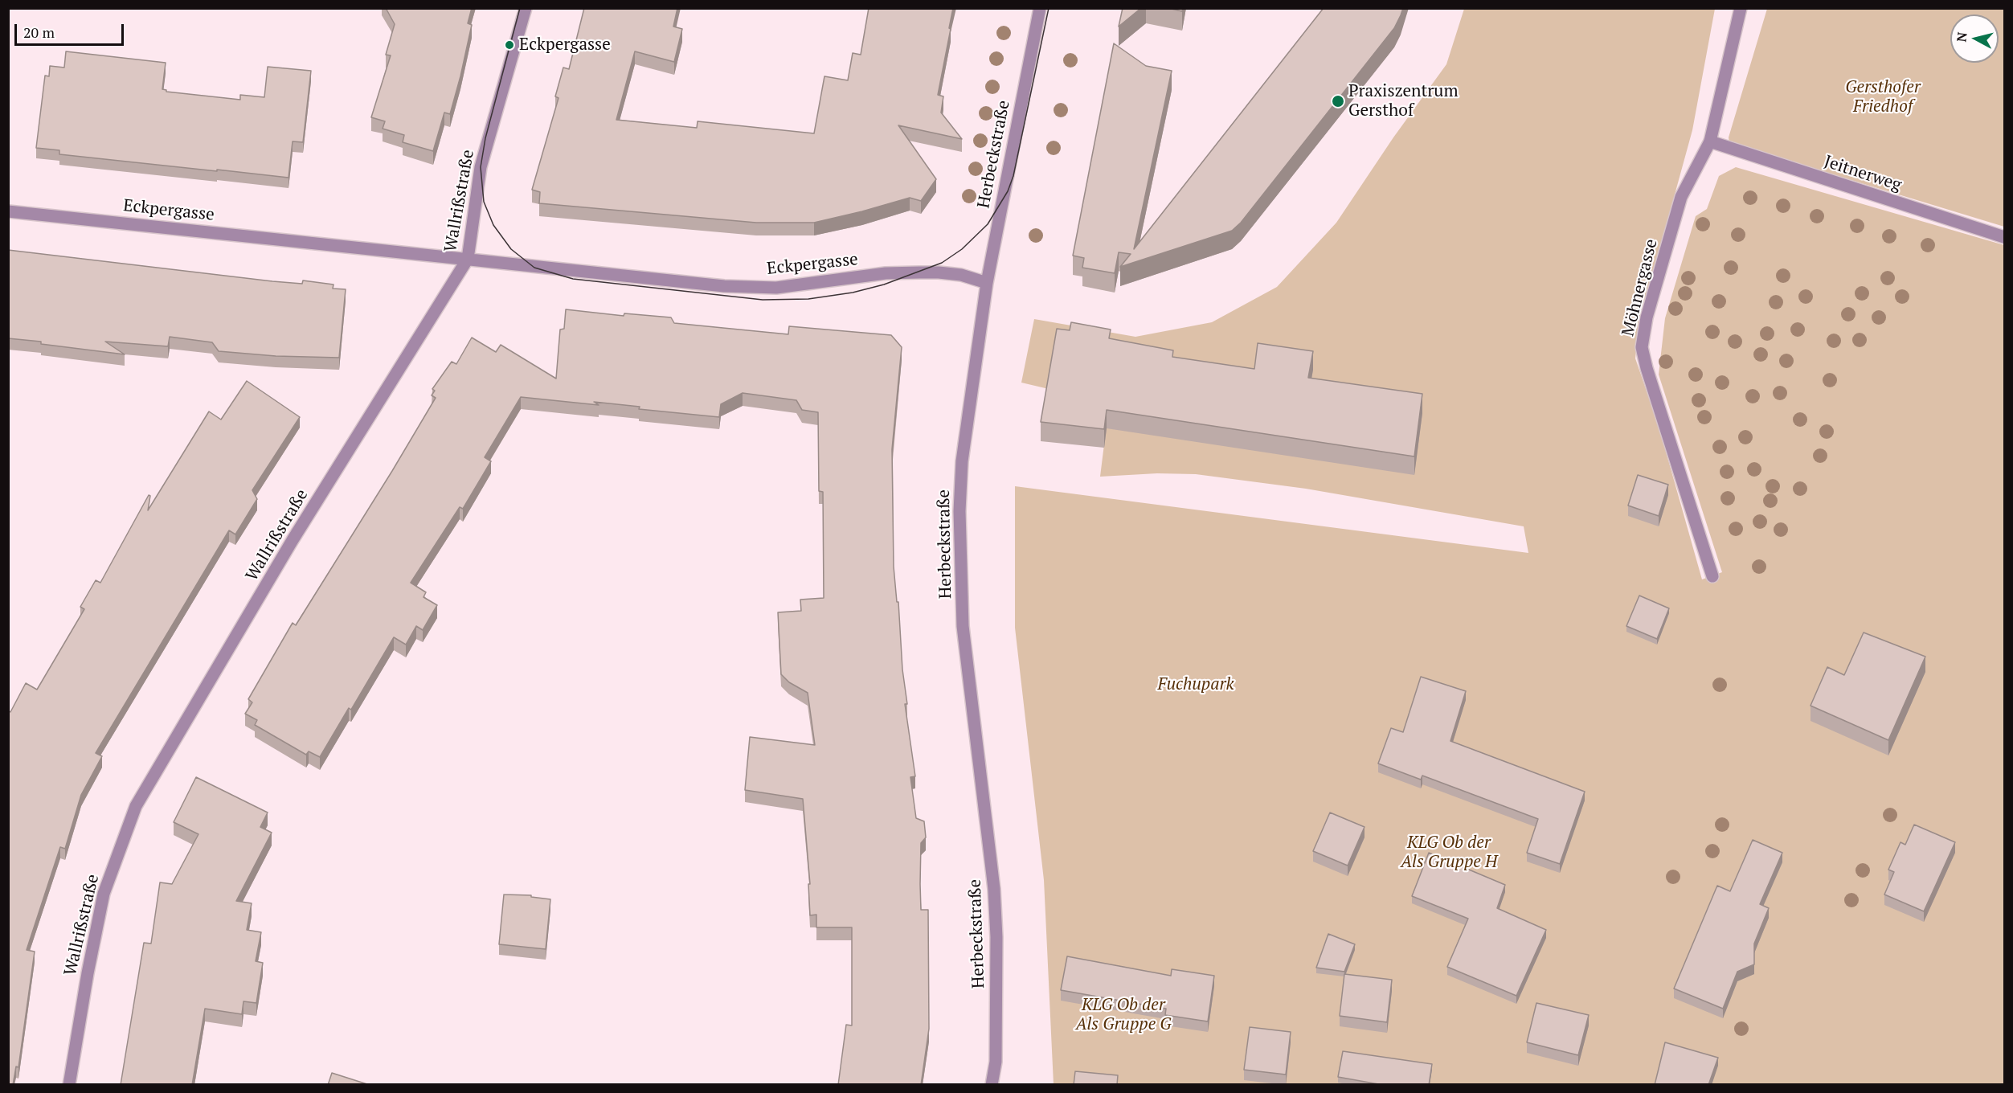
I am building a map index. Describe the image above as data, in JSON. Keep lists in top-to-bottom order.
{
  "streets": {
    "street": [
      "Herbeckstraße",
      "Jeitnerweg",
      "Wallrißstraße",
      "Eckpergasse",
      "Möhnergasse"
    ]
  },
  "crossings": [
    ["Herbeckstraße", "Eckpergasse"],
    ["Jeitnerweg", "Möhnergasse"],
    ["Wallrißstraße", "Eckpergasse"]
  ],
  "parks": [
    "Gersthofer Friedhof",
    "Fuchupark",
    "KLG Ob der Als Gruppe H",
    "KLG Ob der Als Gruppe G"
  ],
  "places": ["Eckpergasse", "Praxiszentrum Gersthof"],
  "scale_bar": "20 m",
  "north": "left"
}
